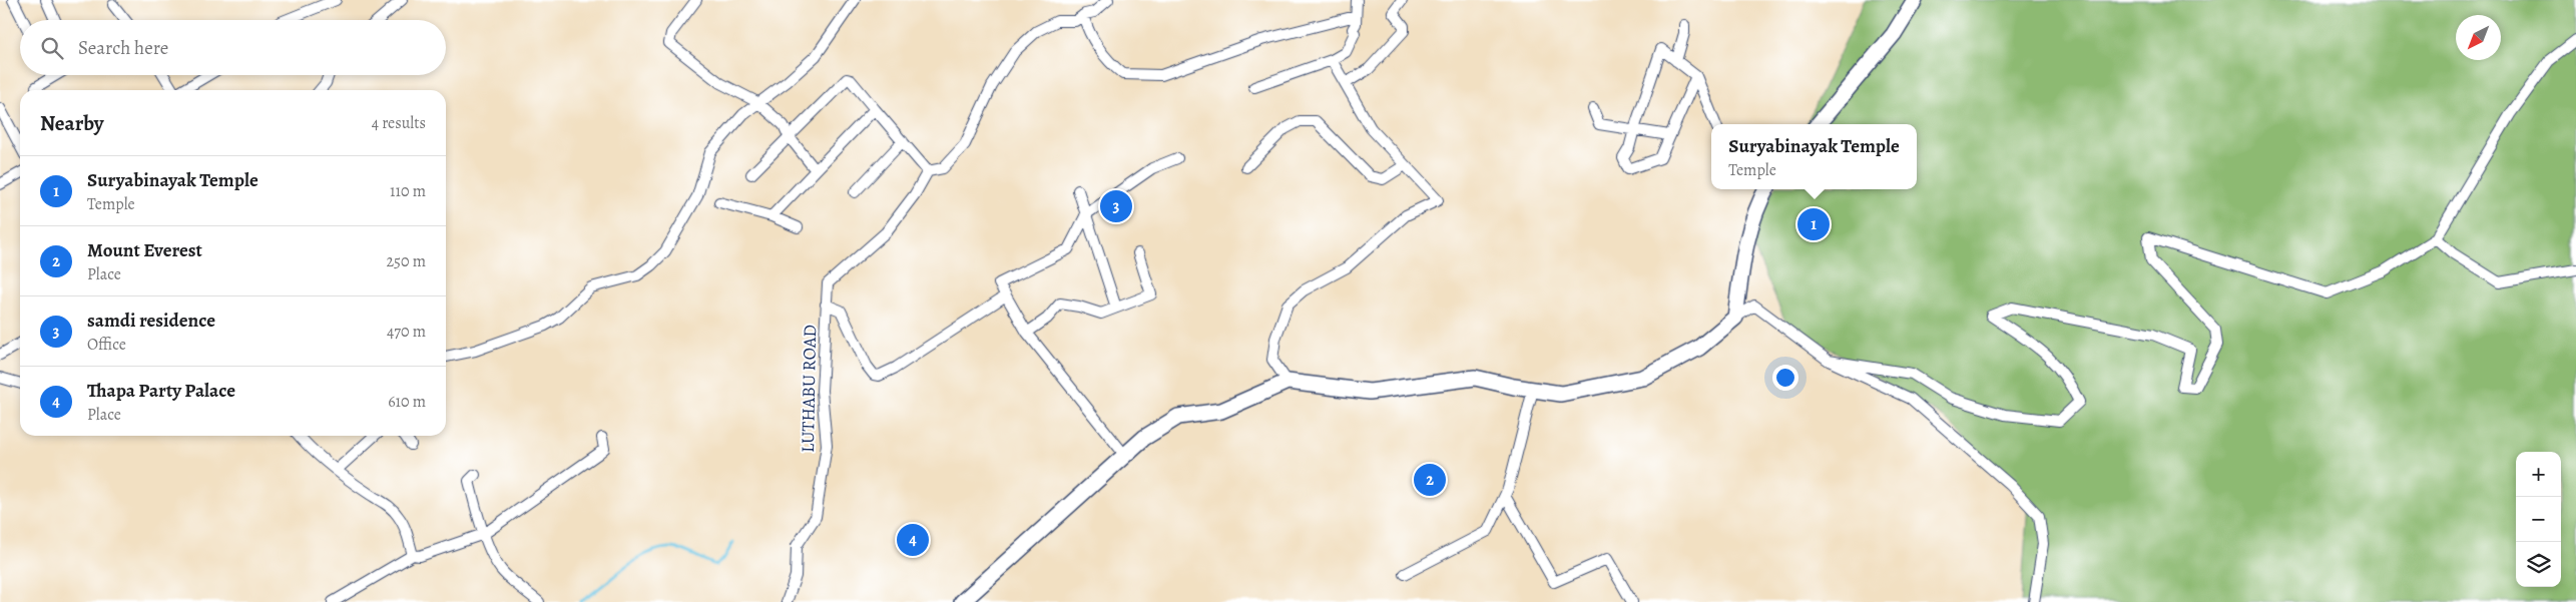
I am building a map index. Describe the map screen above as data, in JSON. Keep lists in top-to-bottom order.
{
  "streets": {
    "street": ["LUTHABU ROAD"]
  },
  "north": "bottom left",
  "page": {
    "search": "Search here",
    "heading": ["Nearby", "4 results"],
    "popup": ["Suryabinayak Temple", "Temple"],
    "list": [
      {
        "mark": "1",
        "name": "Suryabinayak Temple",
        "note": "Temple",
        "value": "110 m"
      },
      {
        "mark": "2",
        "name": "Mount Everest",
        "note": "Place",
        "value": "250 m"
      },
      {
        "mark": "3",
        "name": "samdi residence",
        "note": "Office",
        "value": "470 m"
      },
      {
        "mark": "4",
        "name": "Thapa Party Palace",
        "note": "Place",
        "value": "610 m"
      }
    ],
    "pins": [
      "3",
      "1",
      "2",
      "4"
    ],
    "map_buttons": ["+", "−"]
  }
}
